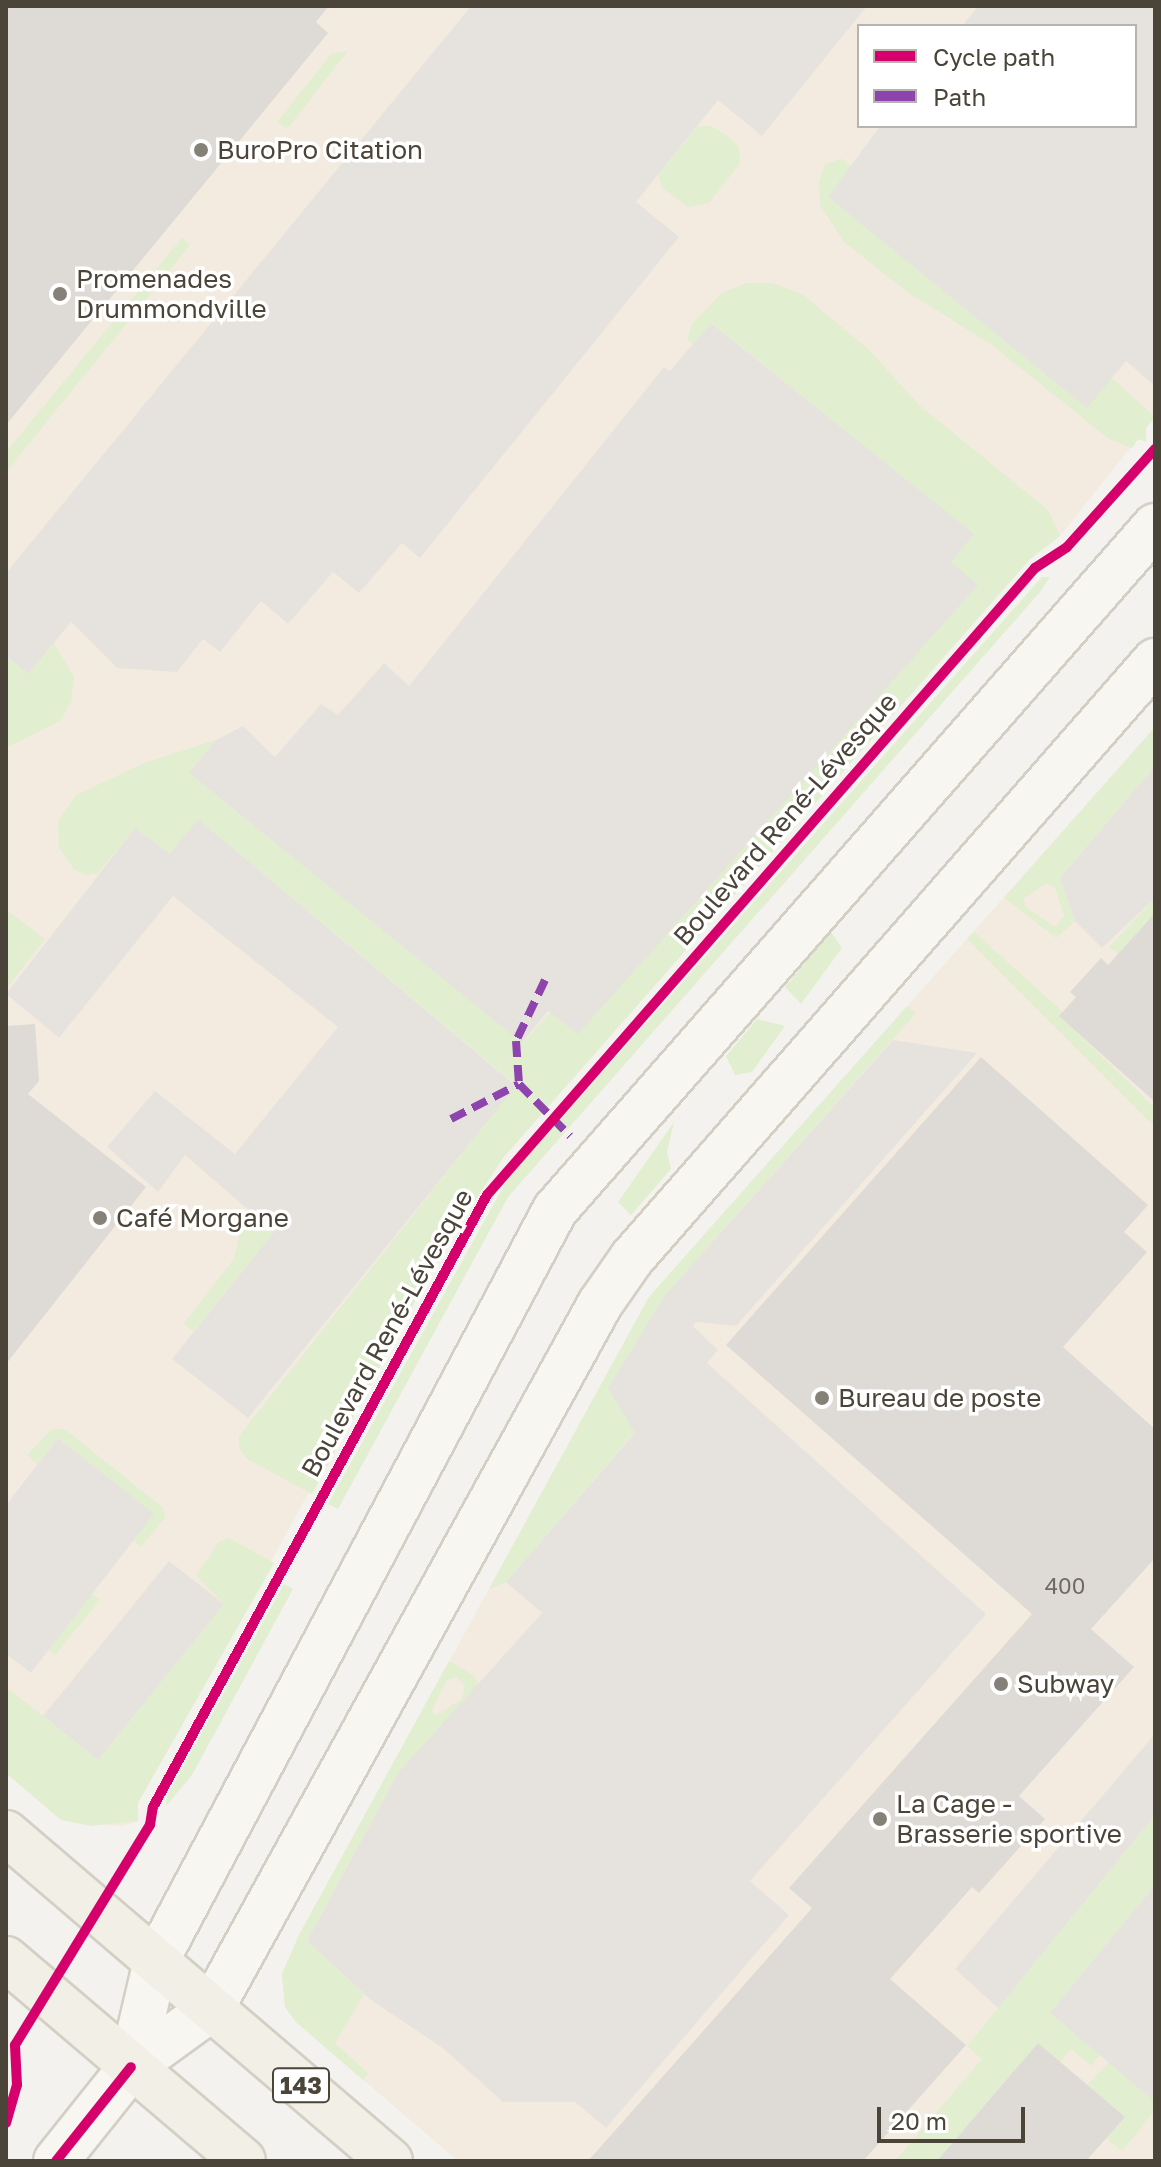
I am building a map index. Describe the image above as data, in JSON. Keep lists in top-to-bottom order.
{
  "streets": {
    "main road": ["143"],
    "cycle path": ["Boulevard René-Lévesque"]
  },
  "places": [
    "BuroPro Citation",
    "Promenades Drummondville",
    "Café Morgane",
    "Bureau de poste",
    "Subway",
    "La Cage - Brasserie sportive"
  ],
  "house_numbers": ["400"],
  "legend": ["Cycle path", "Path"],
  "scale_bar": "20 m"
}
